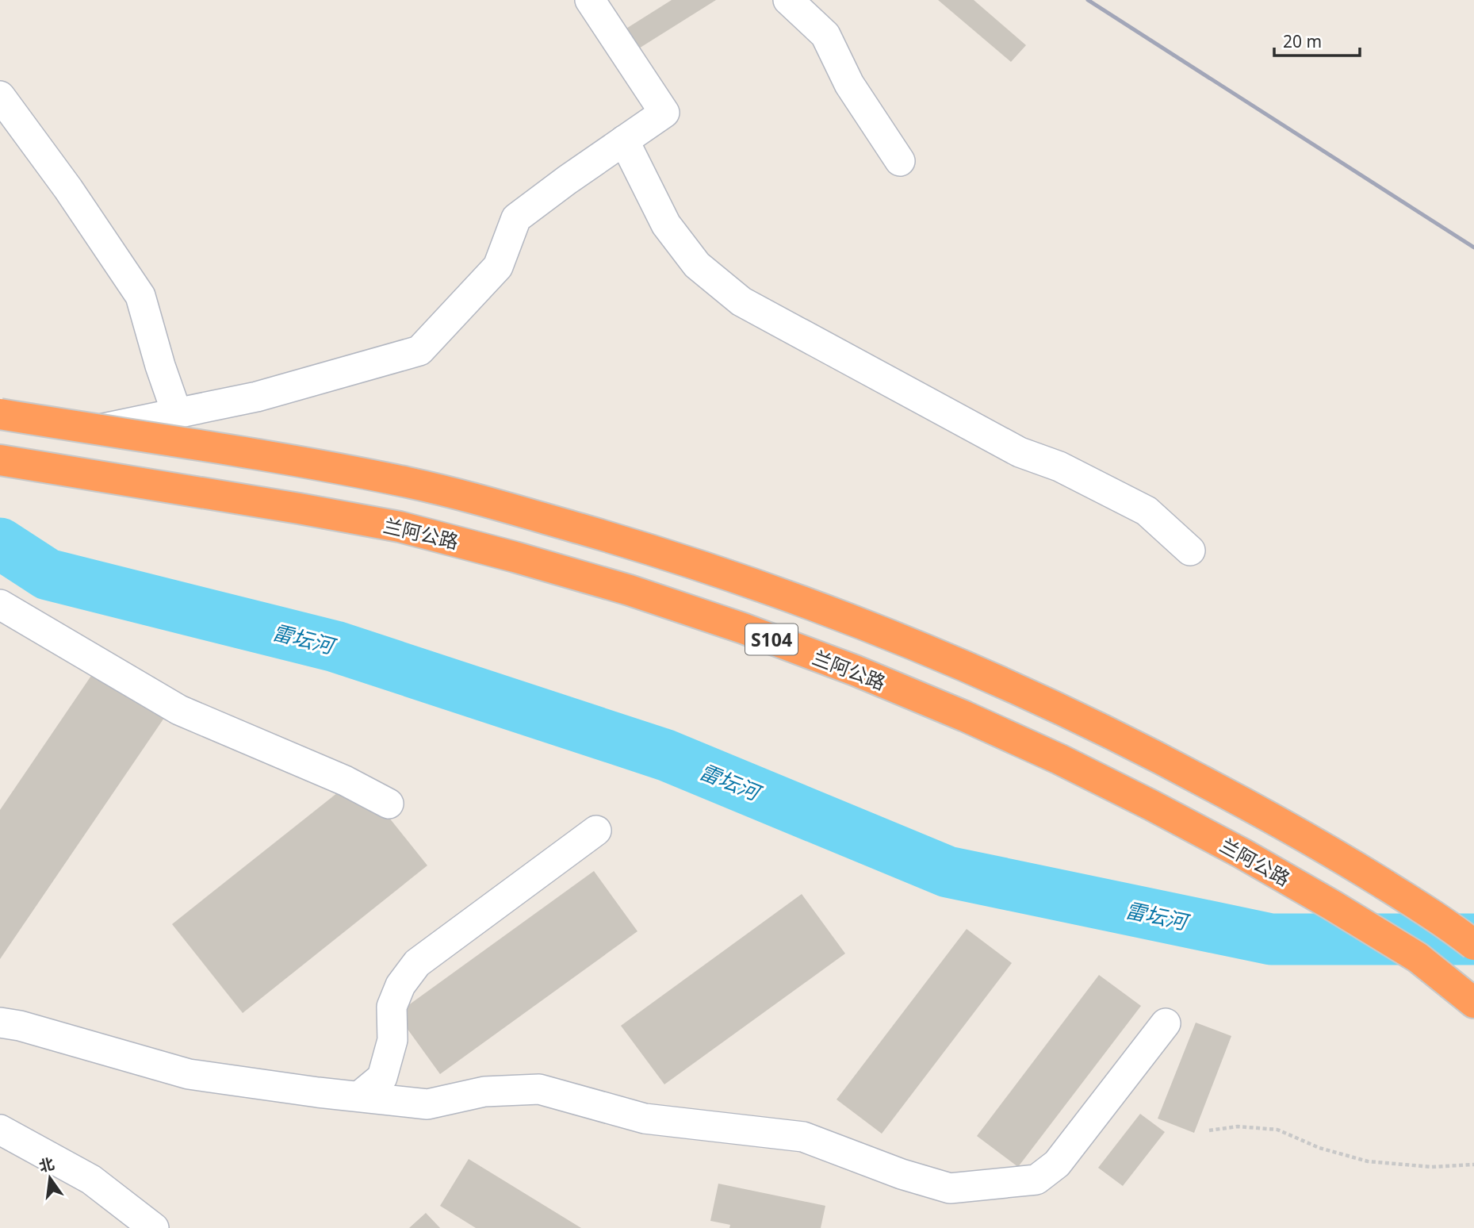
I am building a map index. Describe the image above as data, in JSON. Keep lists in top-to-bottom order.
{
  "streets": {
    "highway": ["兰阿公路", "S104"]
  },
  "water": ["雷坛河"],
  "scale_bar": "20 m",
  "north": "top"
}
